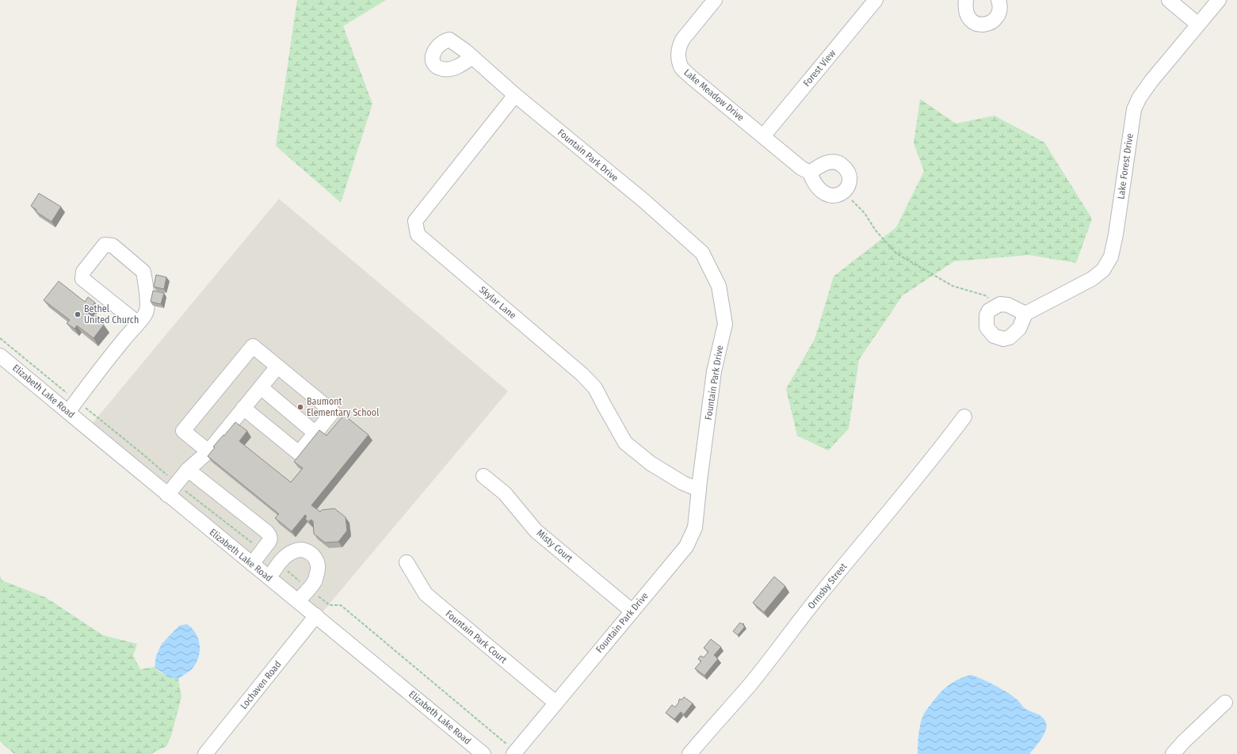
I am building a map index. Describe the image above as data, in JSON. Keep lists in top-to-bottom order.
{
  "streets": {
    "street": [
      "Forest View",
      "Lake Meadow Drive",
      "Fountain Park Drive",
      "Lake Forest Drive",
      "Skylar Lane",
      "Elizabeth Lake Road",
      "Misty Court",
      "Ormsby Street",
      "Fountain Park Court",
      "Lochaven Road"
    ]
  },
  "crossings": [
    ["Forest View", "Lake Meadow Drive"],
    ["Fountain Park Drive", "Skylar Lane"],
    ["Fountain Park Drive", "Misty Court"],
    ["Fountain Park Drive", "Fountain Park Court"],
    ["Elizabeth Lake Road", "Lochaven Road"]
  ],
  "places": ["Bethel United Church", "Baumont Elementary School"]
}
